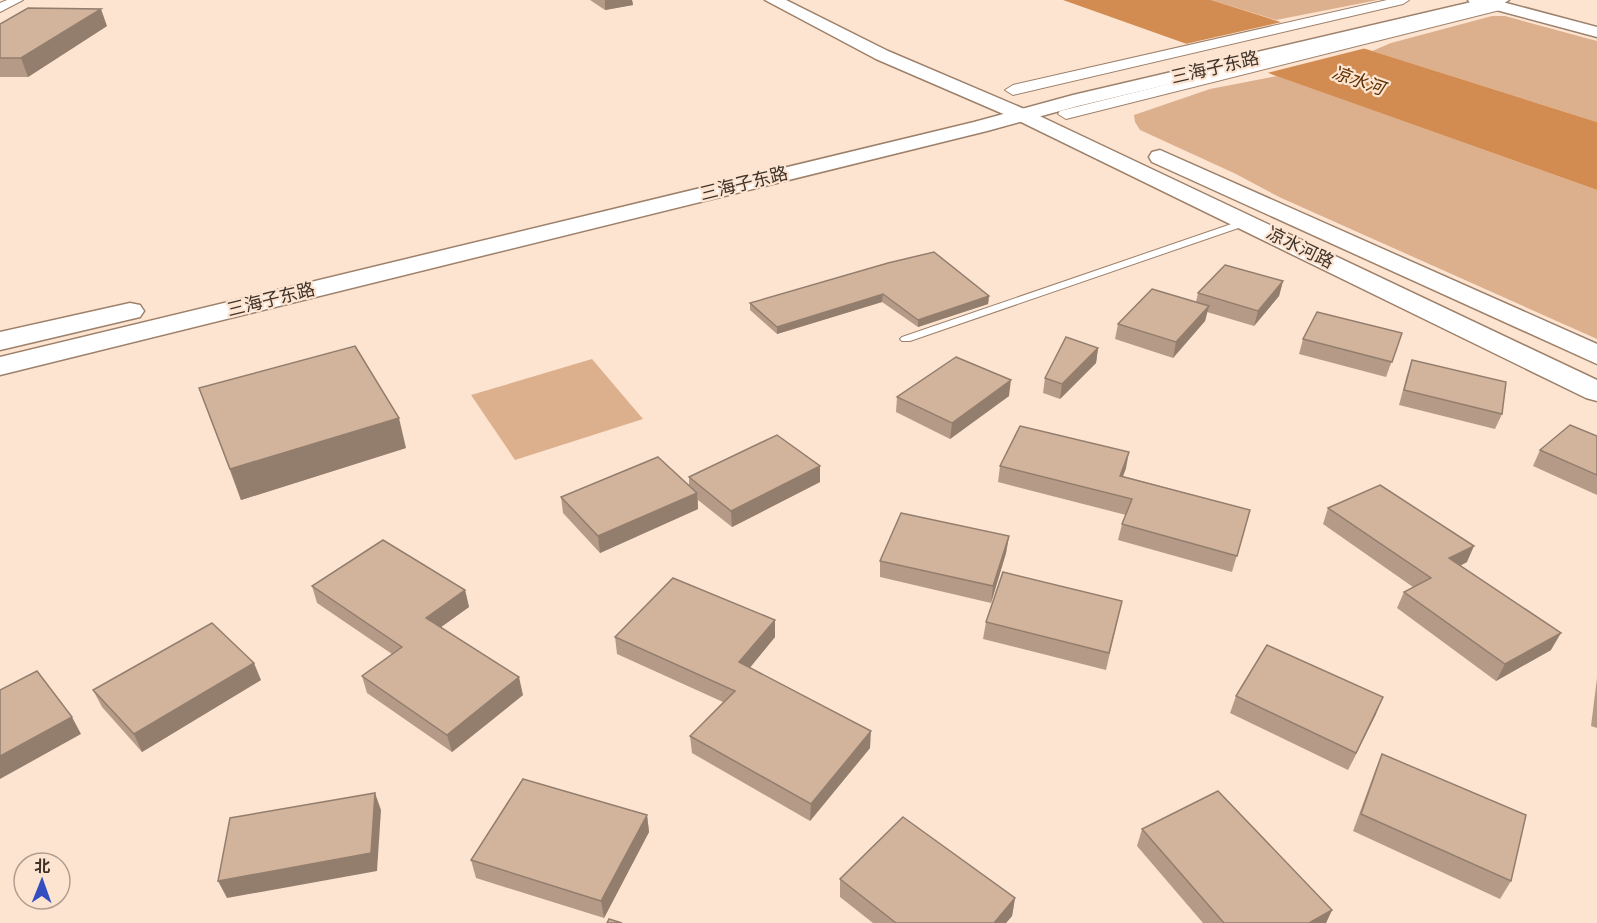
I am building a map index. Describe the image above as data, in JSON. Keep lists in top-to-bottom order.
{
  "streets": {
    "main road": ["三海子东路", "凉水河路"]
  },
  "crossings": [
    ["三海子东路", "凉水河路"]
  ],
  "water": ["凉水河"],
  "north": "top"
}
